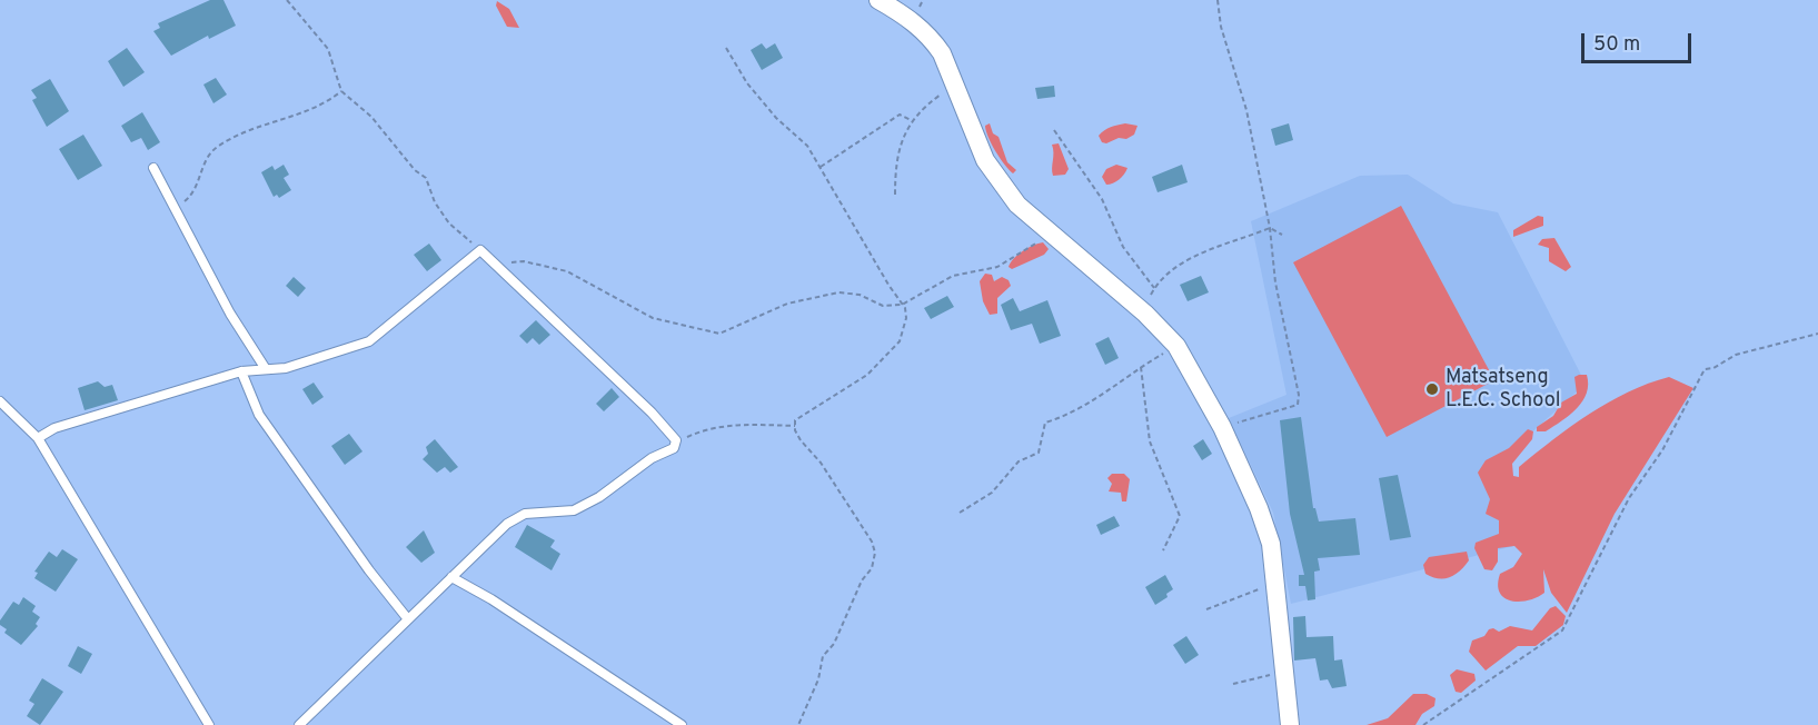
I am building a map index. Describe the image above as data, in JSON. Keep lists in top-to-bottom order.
{
  "places": ["Matsatseng L.E.C. School"],
  "scale_bar": "50 m"
}
